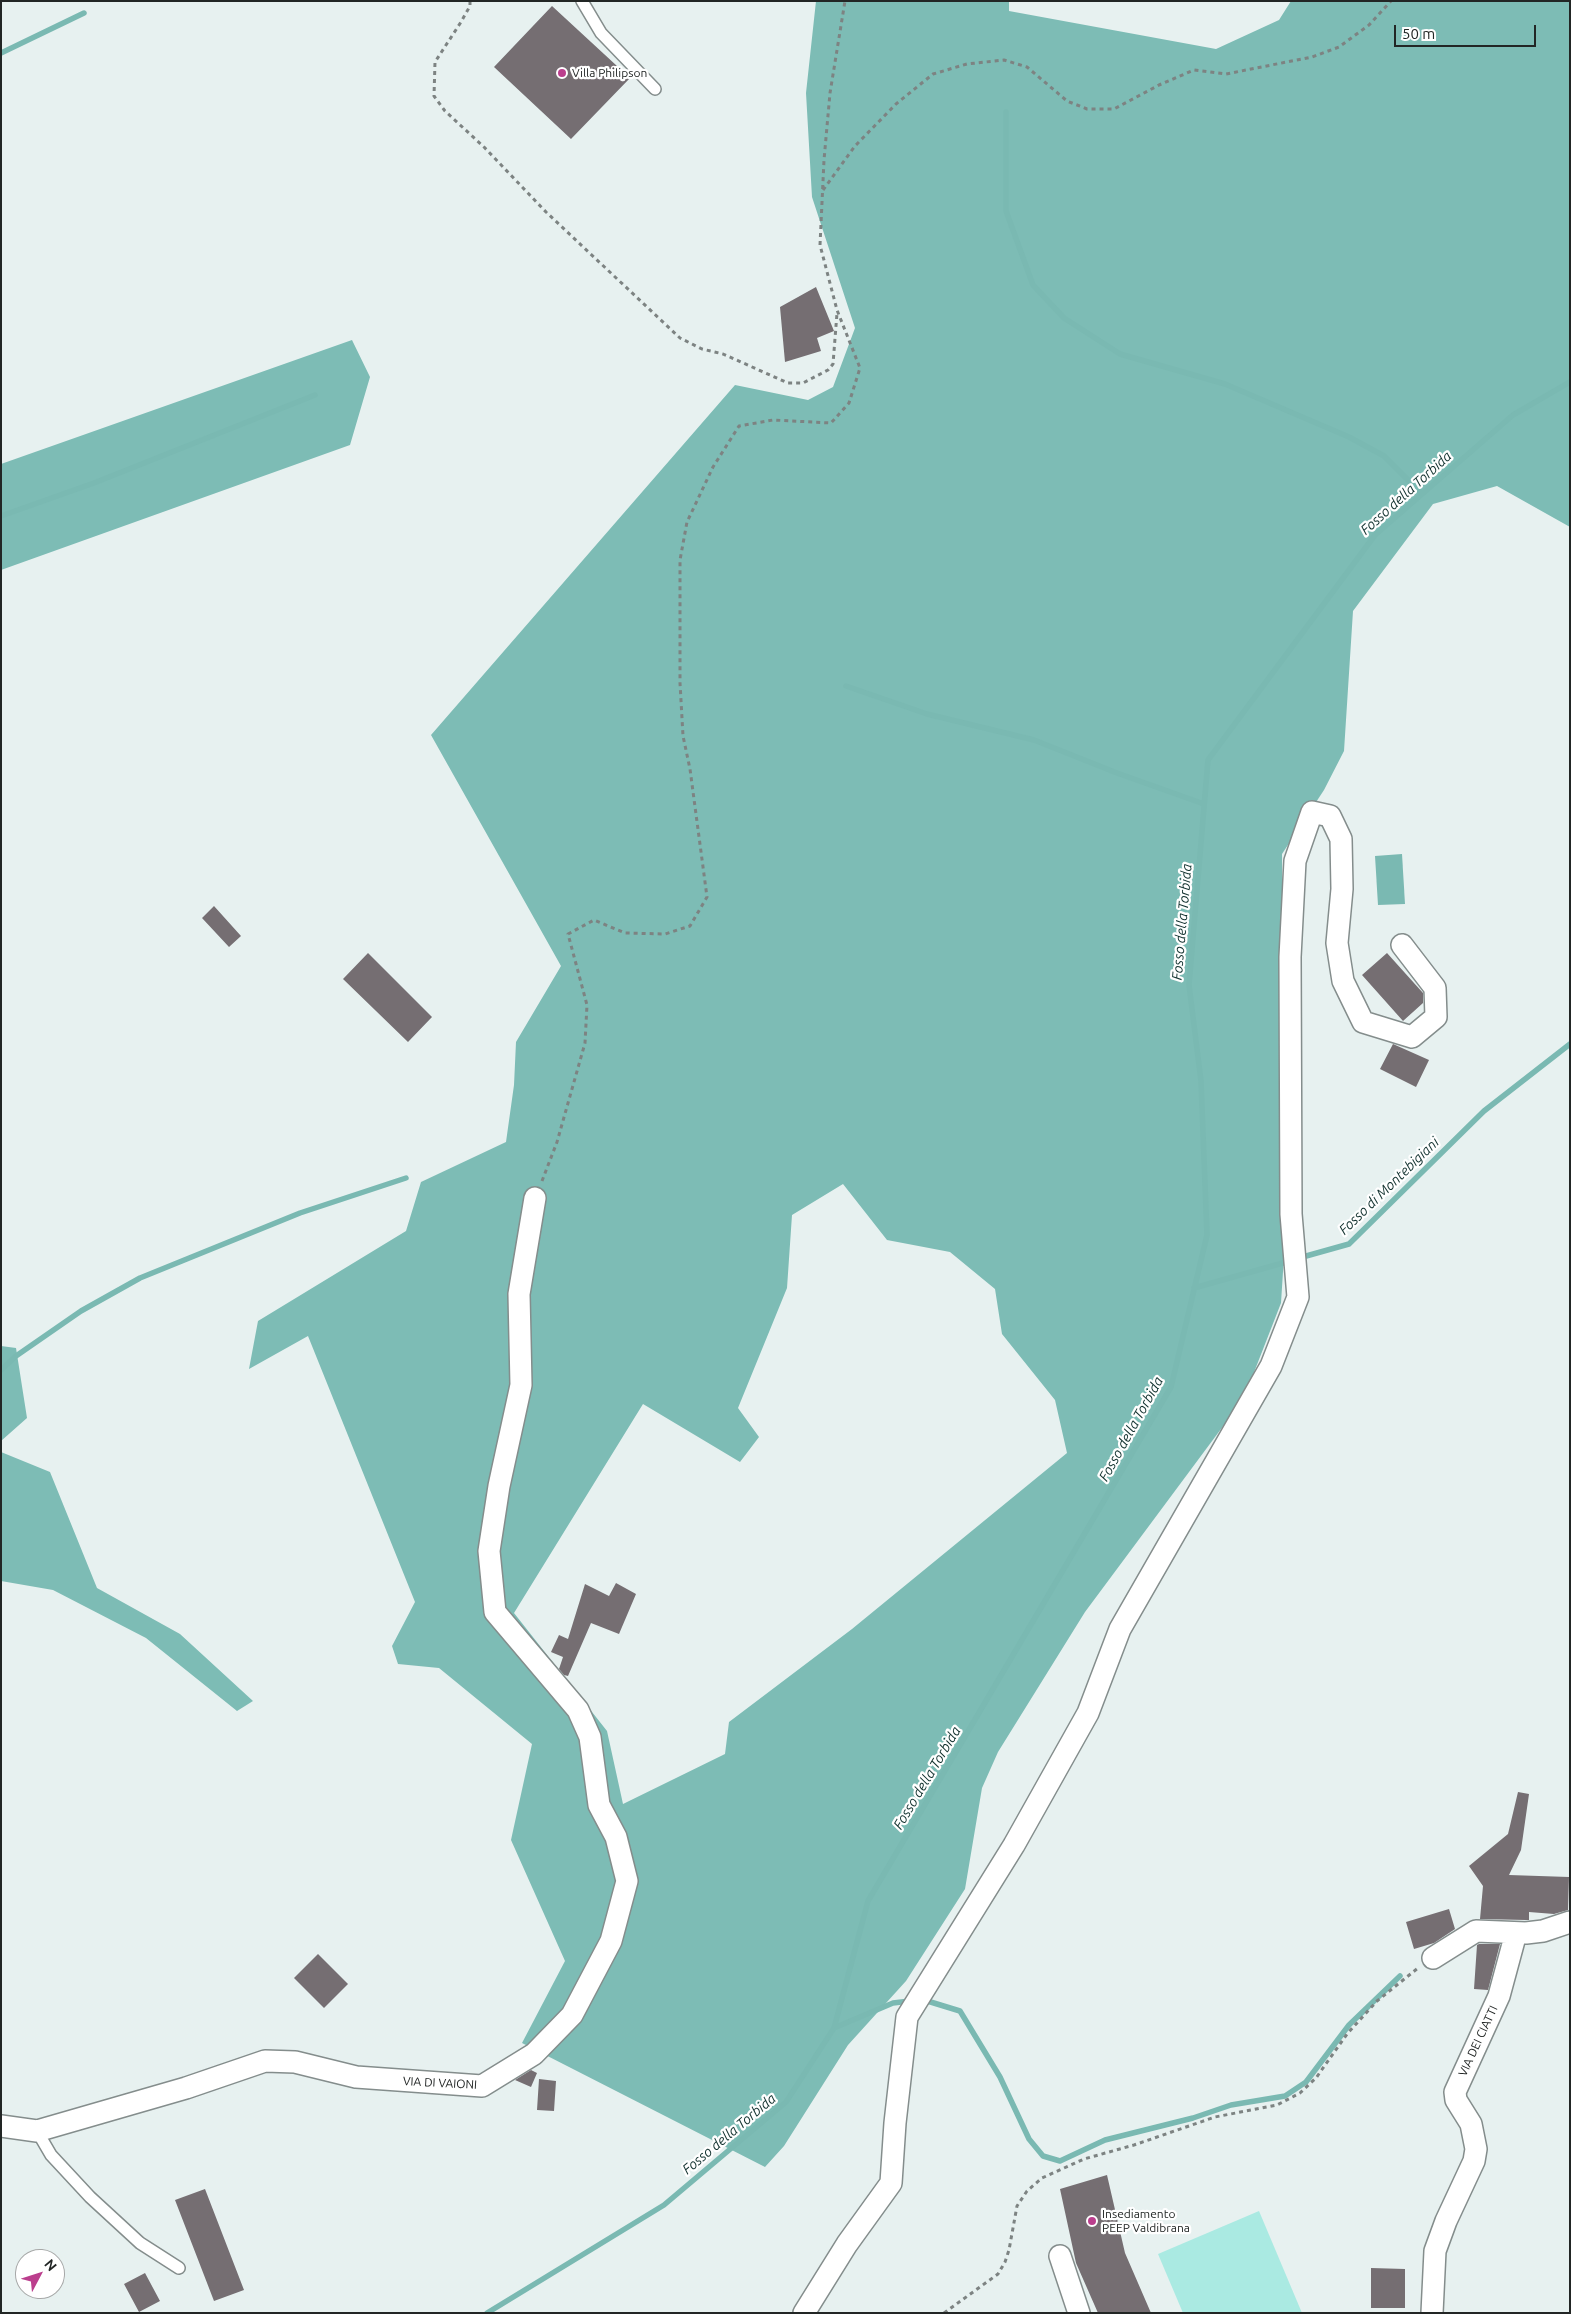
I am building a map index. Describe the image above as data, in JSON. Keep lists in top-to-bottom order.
{
  "streets": {
    "street": ["VIA DEI CIATTI", "VIA DI VAIONI"]
  },
  "water": ["Fosso della Torbida", "Fosso di Montebigiani"],
  "places": ["Villa Philipson", "Insediamento PEEP Valdibrana"],
  "scale_bar": "50 m",
  "north": "top right"
}
